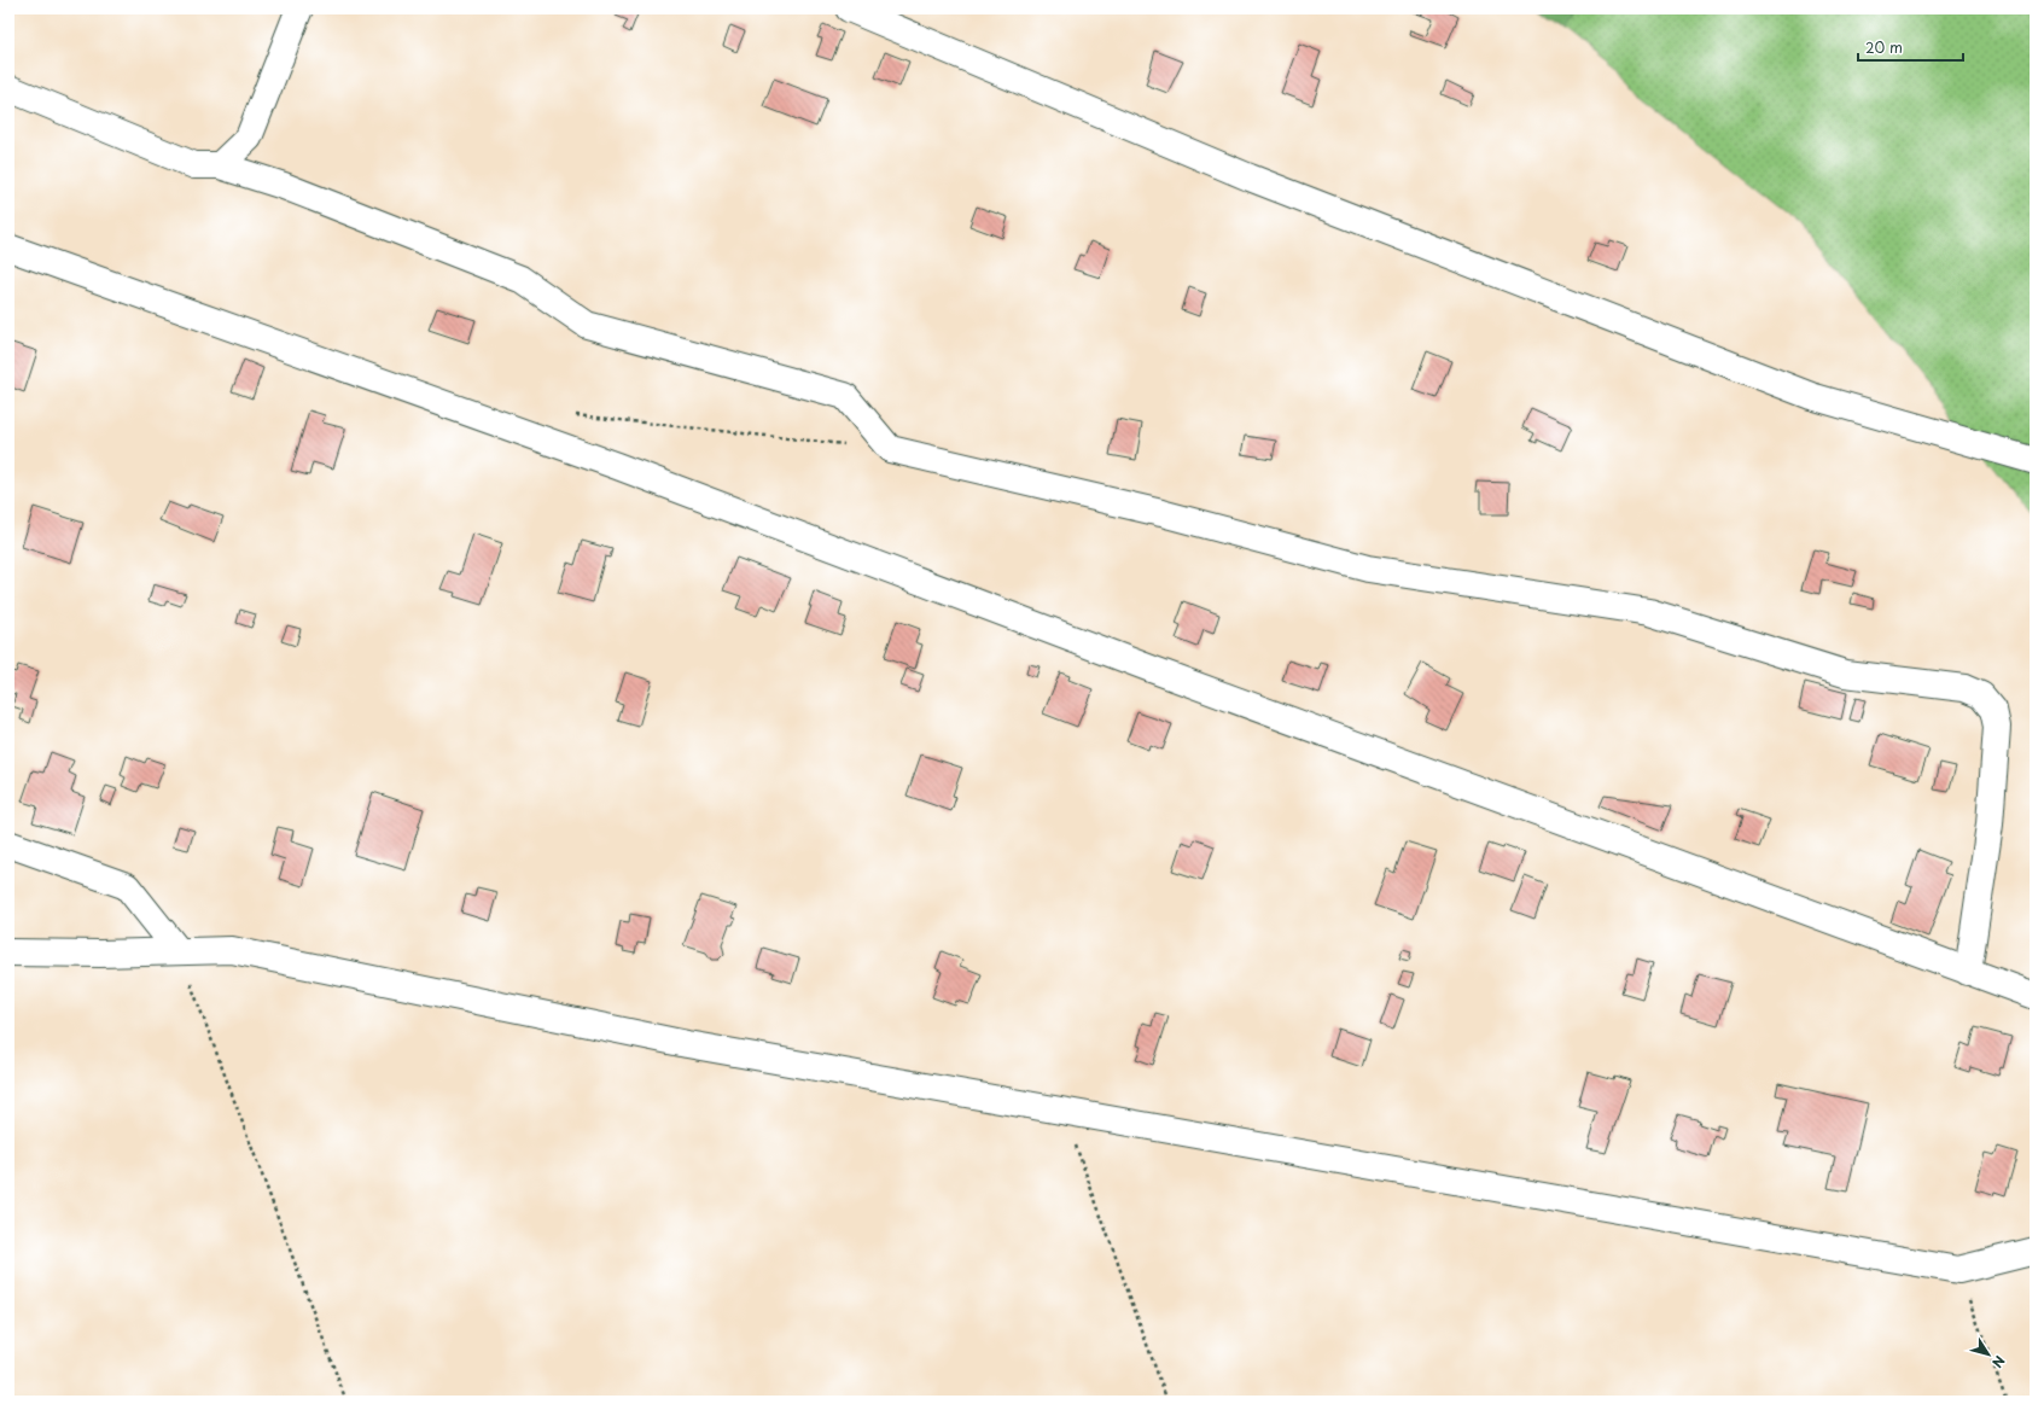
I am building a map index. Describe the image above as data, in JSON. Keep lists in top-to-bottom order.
{
  "scale_bar": "20 m",
  "north": "bottom right"
}
